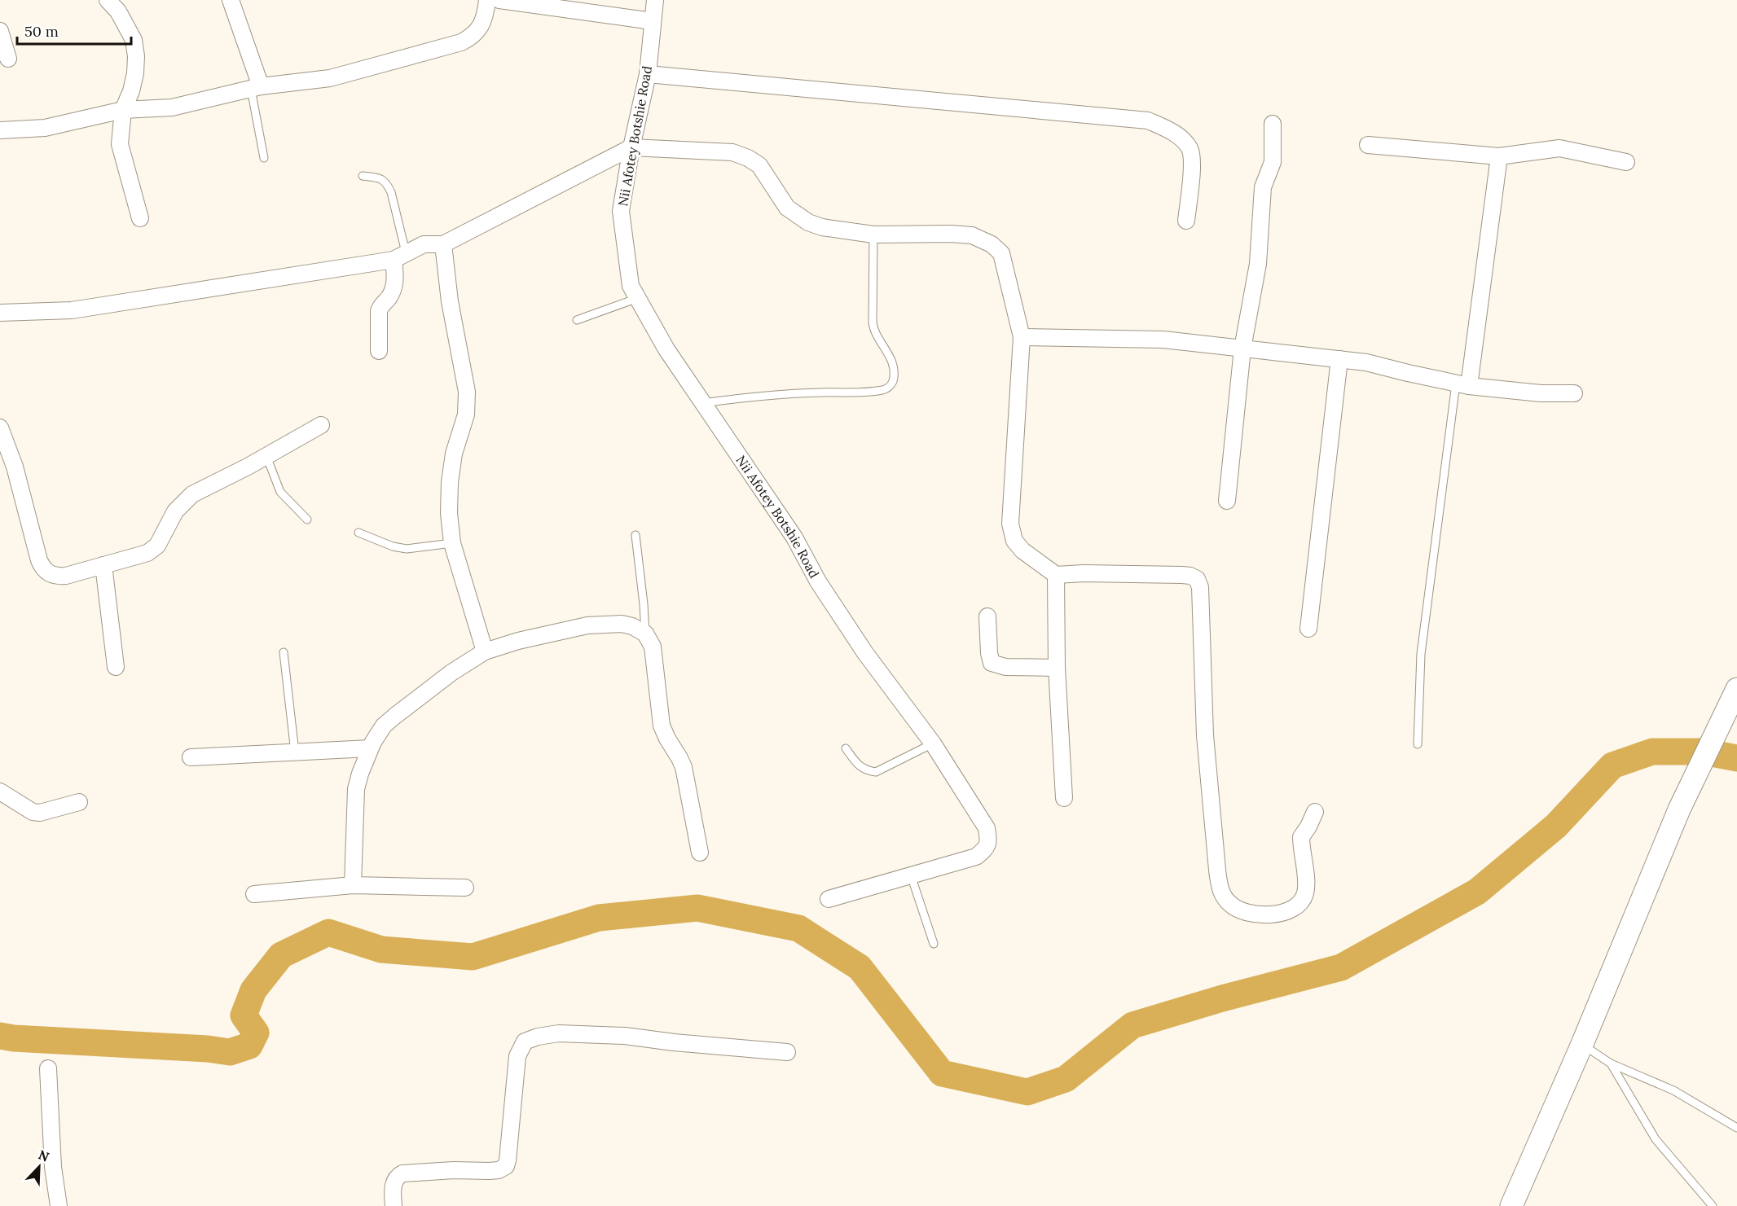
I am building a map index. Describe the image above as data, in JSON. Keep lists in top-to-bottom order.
{
  "streets": {
    "street": ["Nii Afotey Botshie Road"]
  },
  "scale_bar": "50 m",
  "north": "top right"
}
